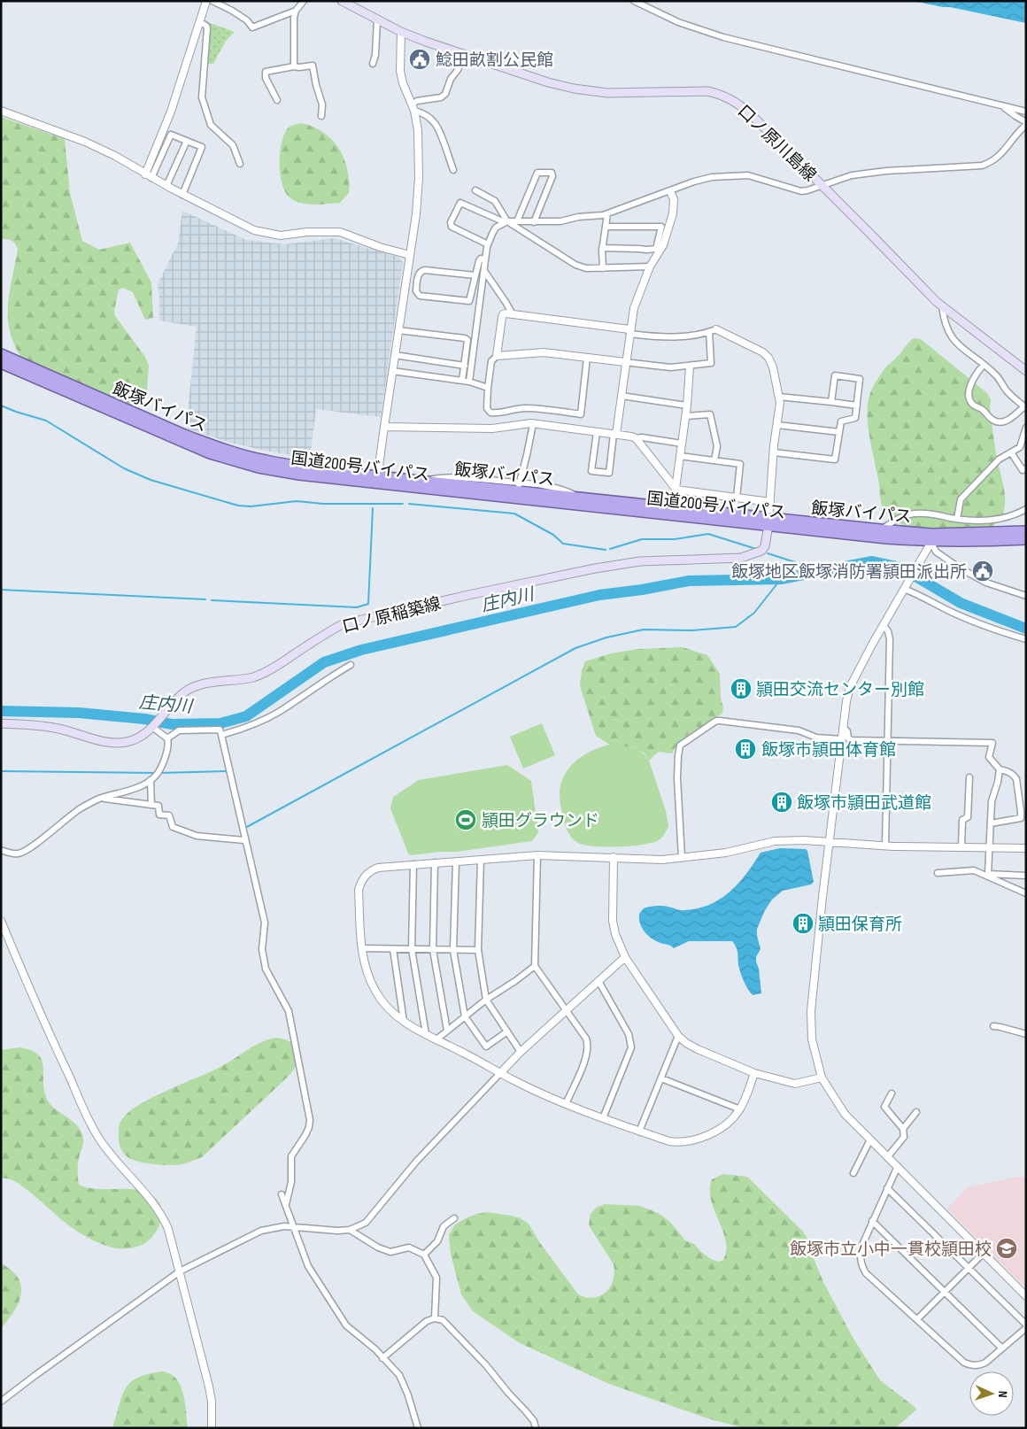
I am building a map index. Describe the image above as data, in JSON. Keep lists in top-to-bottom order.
{
  "streets": {
    "highway": ["飯塚バイパス", "国道200号バイパス"],
    "main road": ["口ノ原川島線", "口ノ原稲築線"]
  },
  "crossings": [
    ["飯塚バイパス", "国道200号バイパス"],
    ["飯塚バイパス", "口ノ原稲築線"],
    ["国道200号バイパス", "口ノ原稲築線"]
  ],
  "water": ["庄内川"],
  "places": {
    "public building": ["鯰田畝割公民館", "飯塚地区飯塚消防署頴田派出所"],
    "building": [
      "頴田交流センター別館",
      "飯塚市頴田体育館",
      "飯塚市頴田武道館",
      "頴田保育所"
    ],
    "sports": ["頴田グラウンド"],
    "school or university": ["飯塚市立小中一貫校頴田校"]
  },
  "north": "right"
}
